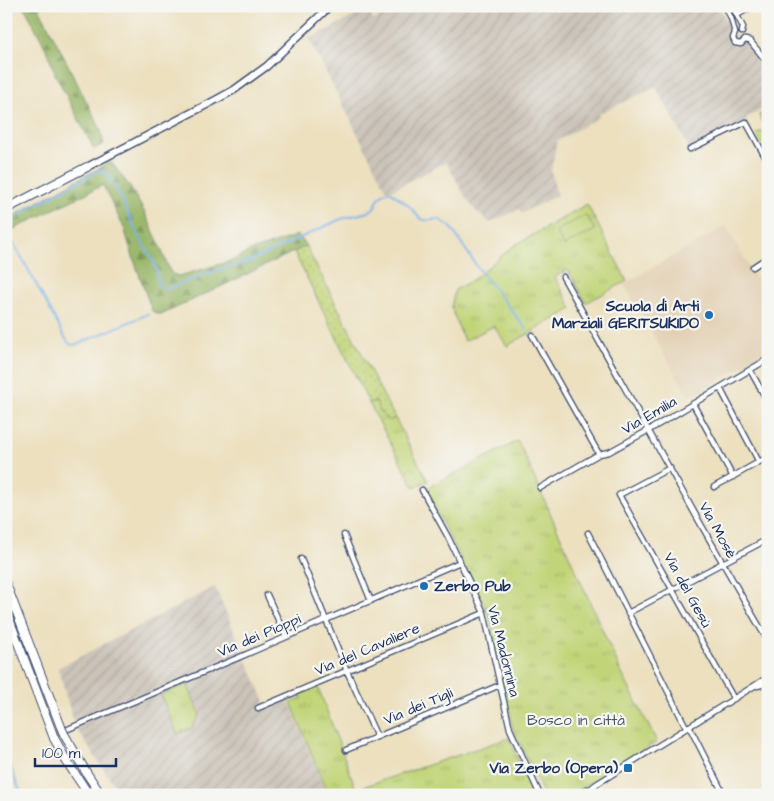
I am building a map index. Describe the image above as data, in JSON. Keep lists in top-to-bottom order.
{
  "streets": {
    "street": [
      "Via Emilia",
      "Via Mosè",
      "Via del Gesù",
      "Via dei Pioppi",
      "Via del Cavaliere",
      "Via Madonnina",
      "Via dei Tigli"
    ]
  },
  "crossings": [
    ["Via Emilia", "Via Mosè"],
    ["Via Mosè", "Via del Gesù"],
    ["Via dei Pioppi", "Via Madonnina"],
    ["Via del Cavaliere", "Via Madonnina"],
    ["Via Madonnina", "Via dei Tigli"]
  ],
  "parks": ["Bosco in città"],
  "places": {
    "other": ["Scuola di Arti Marziali GERITSUKIDO", "Zerbo Pub"],
    "transit": ["Via Zerbo (Opera)"]
  },
  "scale_bar": "100 m"
}
